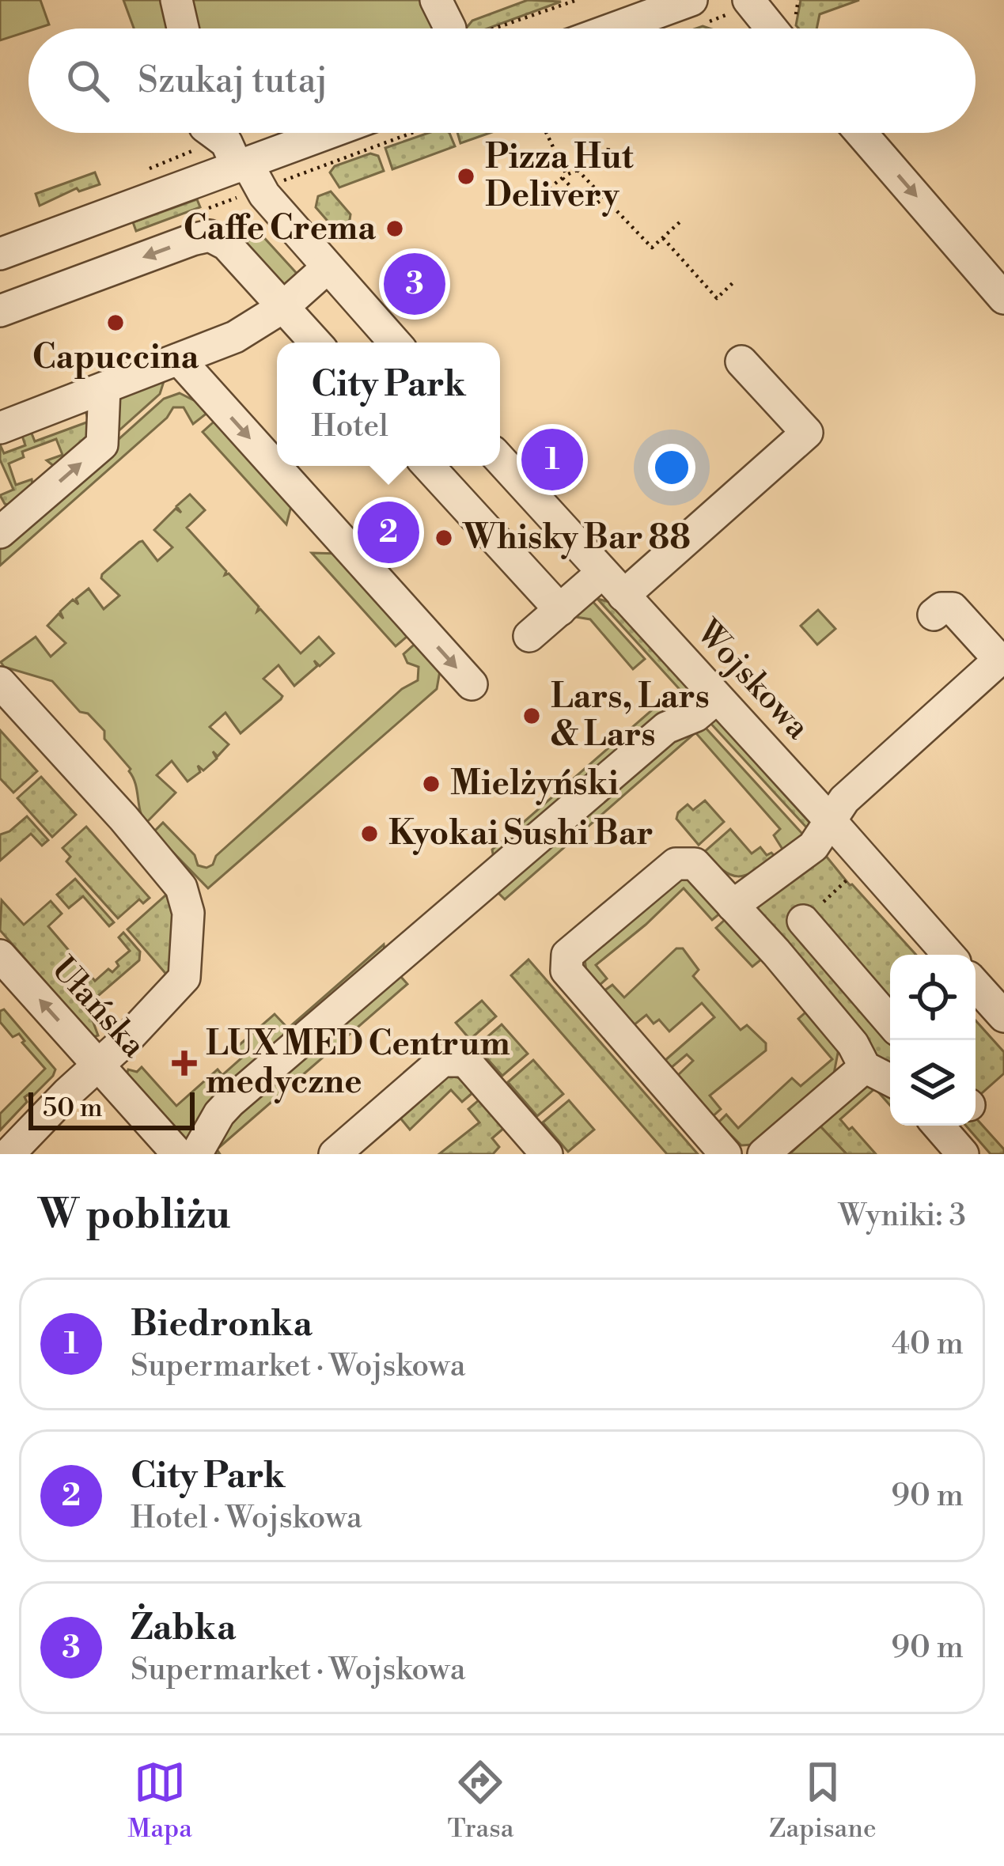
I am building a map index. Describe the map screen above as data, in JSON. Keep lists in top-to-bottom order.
{
  "streets": {
    "street": ["Wojskowa", "Ułańska"]
  },
  "one_way": ["Ułańska"],
  "places": {
    "other": [
      "Pizza Hut Delivery",
      "Caffe Crema",
      "Capuccina",
      "Whisky Bar 88",
      "Lars, Lars & Lars",
      "Mielżyński",
      "Kyokai Sushi Bar"
    ],
    "health": ["LUX MED Centrum medyczne"]
  },
  "scale_bar": "50 m",
  "page": {
    "search": "Szukaj tutaj",
    "pins": ["3", "1", "2"],
    "popup": ["City Park", "Hotel"],
    "scale": "50 m",
    "heading": ["W pobliżu", "Wyniki: 3"],
    "list": [
      {
        "mark": "1",
        "name": "Biedronka",
        "note": "Supermarket · Wojskowa",
        "value": "40 m"
      },
      {
        "mark": "2",
        "name": "City Park",
        "note": "Hotel · Wojskowa",
        "value": "90 m"
      },
      {
        "mark": "3",
        "name": "Żabka",
        "note": "Supermarket · Wojskowa",
        "value": "90 m"
      }
    ],
    "nav": ["Mapa", "Trasa", "Zapisane"]
  }
}
